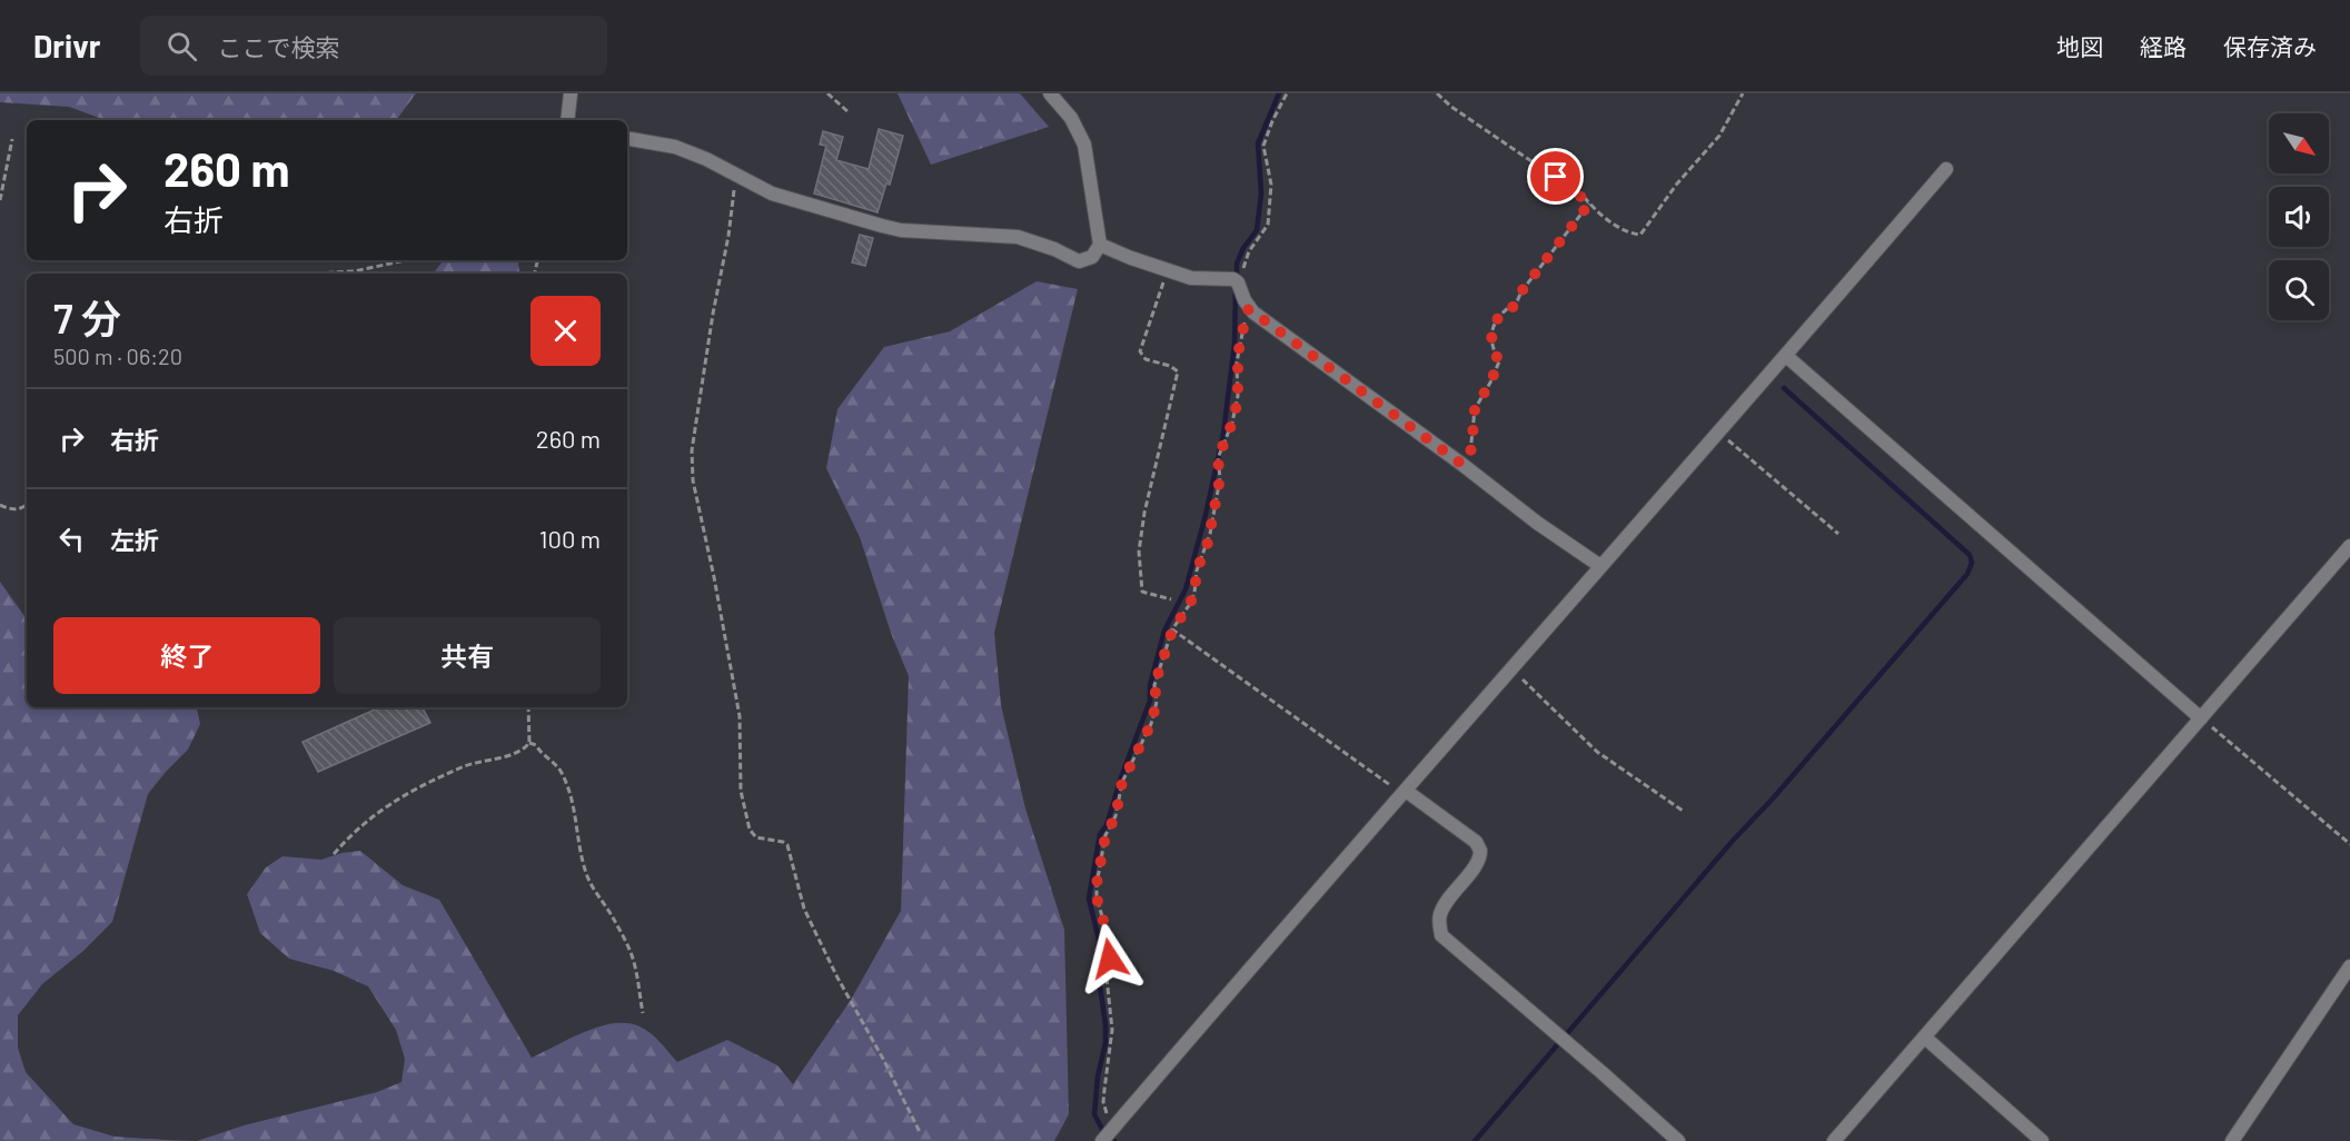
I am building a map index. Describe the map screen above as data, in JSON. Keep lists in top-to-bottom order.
{
  "north": "bottom right",
  "page": {
    "header": "Drivr",
    "search": "ここで検索",
    "nav": ["地図", "経路", "保存済み"],
    "turn": ["260 m", "右折"],
    "heading": ["7 分", "500 m · 06:20"],
    "list": [
      {
        "name": "右折",
        "value": "260 m"
      },
      {
        "name": "左折",
        "value": "100 m"
      }
    ],
    "buttons": ["終了", "共有"]
  }
}
